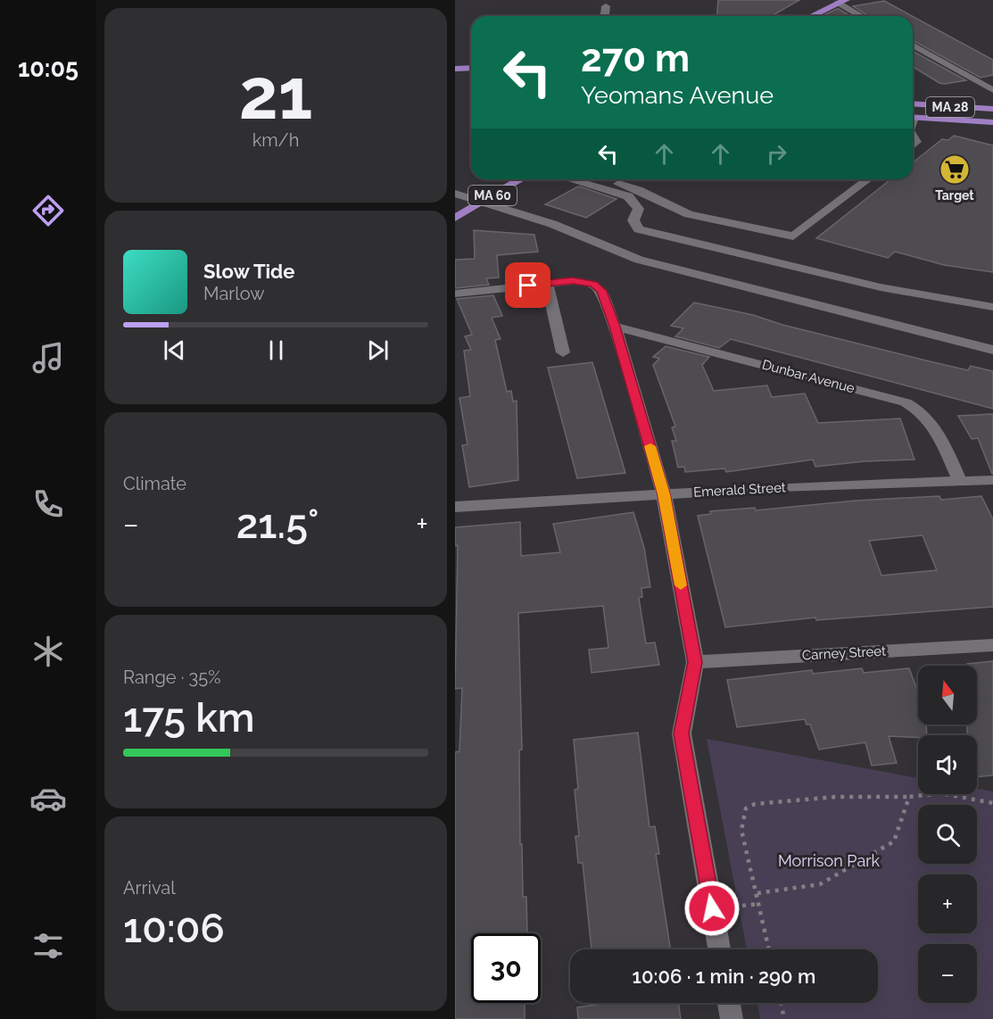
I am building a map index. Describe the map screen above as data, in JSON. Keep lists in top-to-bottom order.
{
  "streets": {
    "main road": ["MA 28", "MA 60"],
    "street": ["Dunbar Avenue", "Emerald Street", "Carney Street"]
  },
  "crossings": [
    ["Dunbar Avenue", "Emerald Street"]
  ],
  "parks": ["Morrison Park"],
  "places": {
    "supermarket": ["Target"]
  },
  "north": "top",
  "page": {
    "tabs": "10:05",
    "tile": [
      ["21", "km/h"],
      "Climate",
      ["Range · 35%", "175 km"],
      ["Arrival", "10:06"]
    ],
    "turn": ["270 m", "Yeomans Avenue"],
    "song": ["Slow Tide", "Marlow"],
    "heat": ["−", "21.5°", "+"],
    "map_buttons": ["+", "−"],
    "limit": "30",
    "trip": "10:06 · 1 min · 290 m"
  }
}
